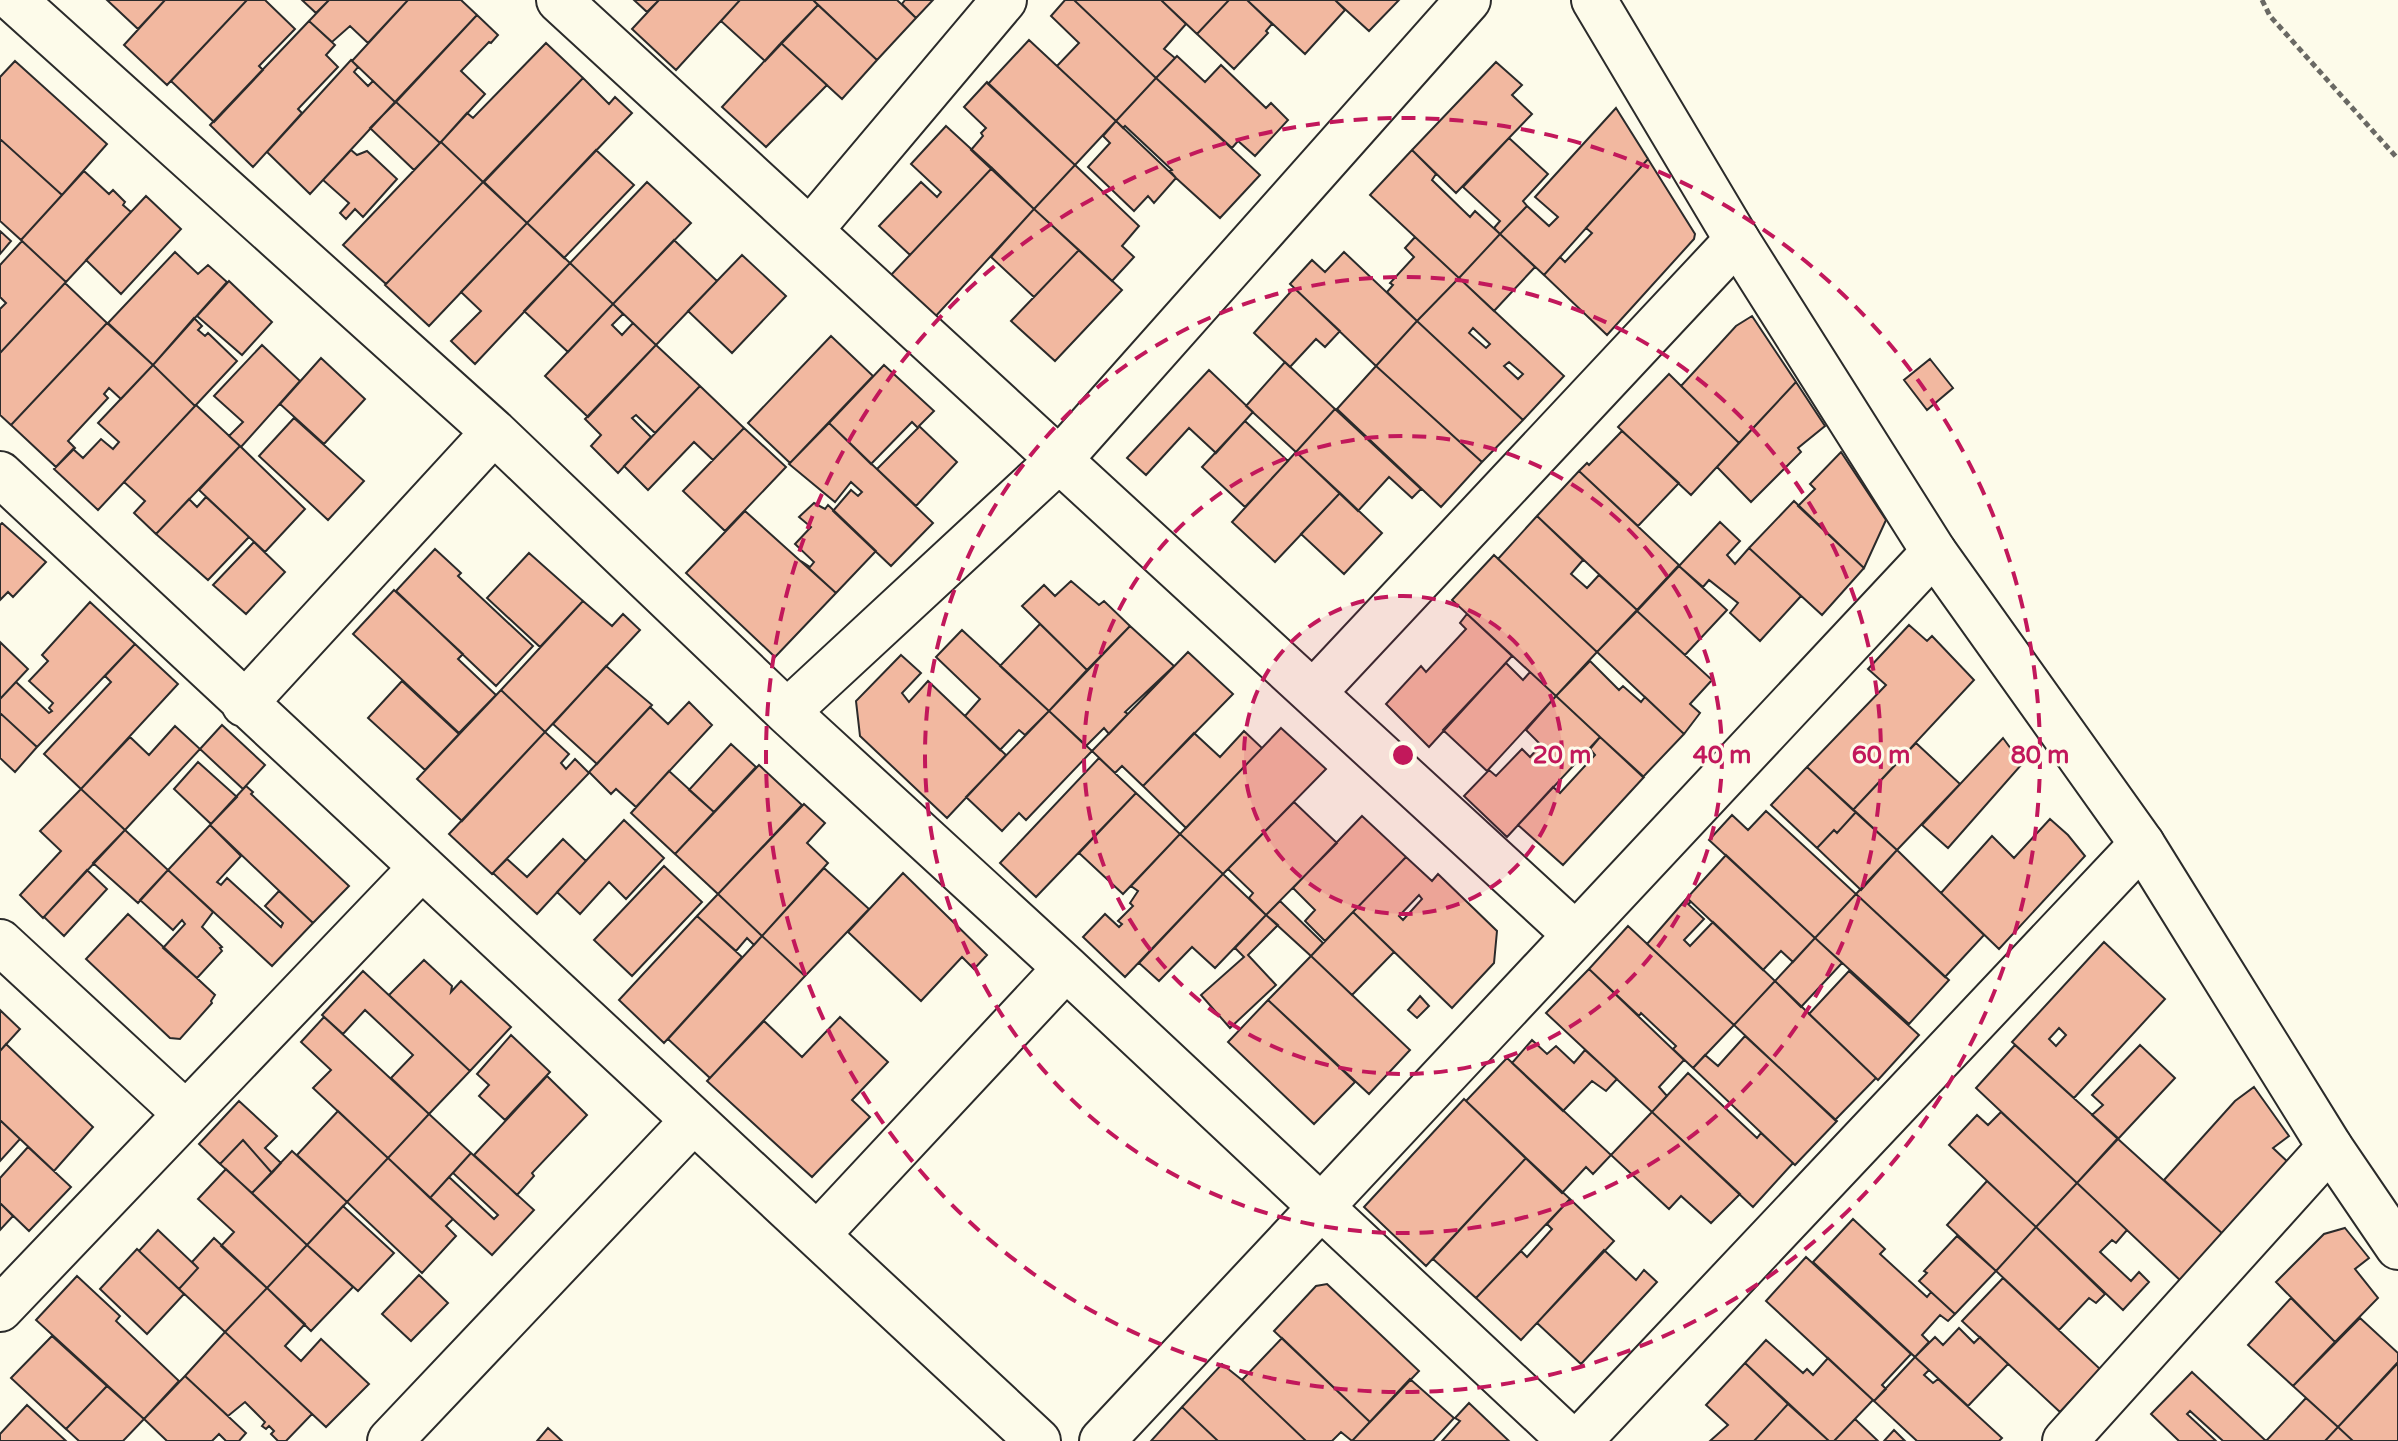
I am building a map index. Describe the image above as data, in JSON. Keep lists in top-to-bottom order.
{
  "rings": [
    "20 m",
    "40 m",
    "60 m",
    "80 m"
  ]
}
